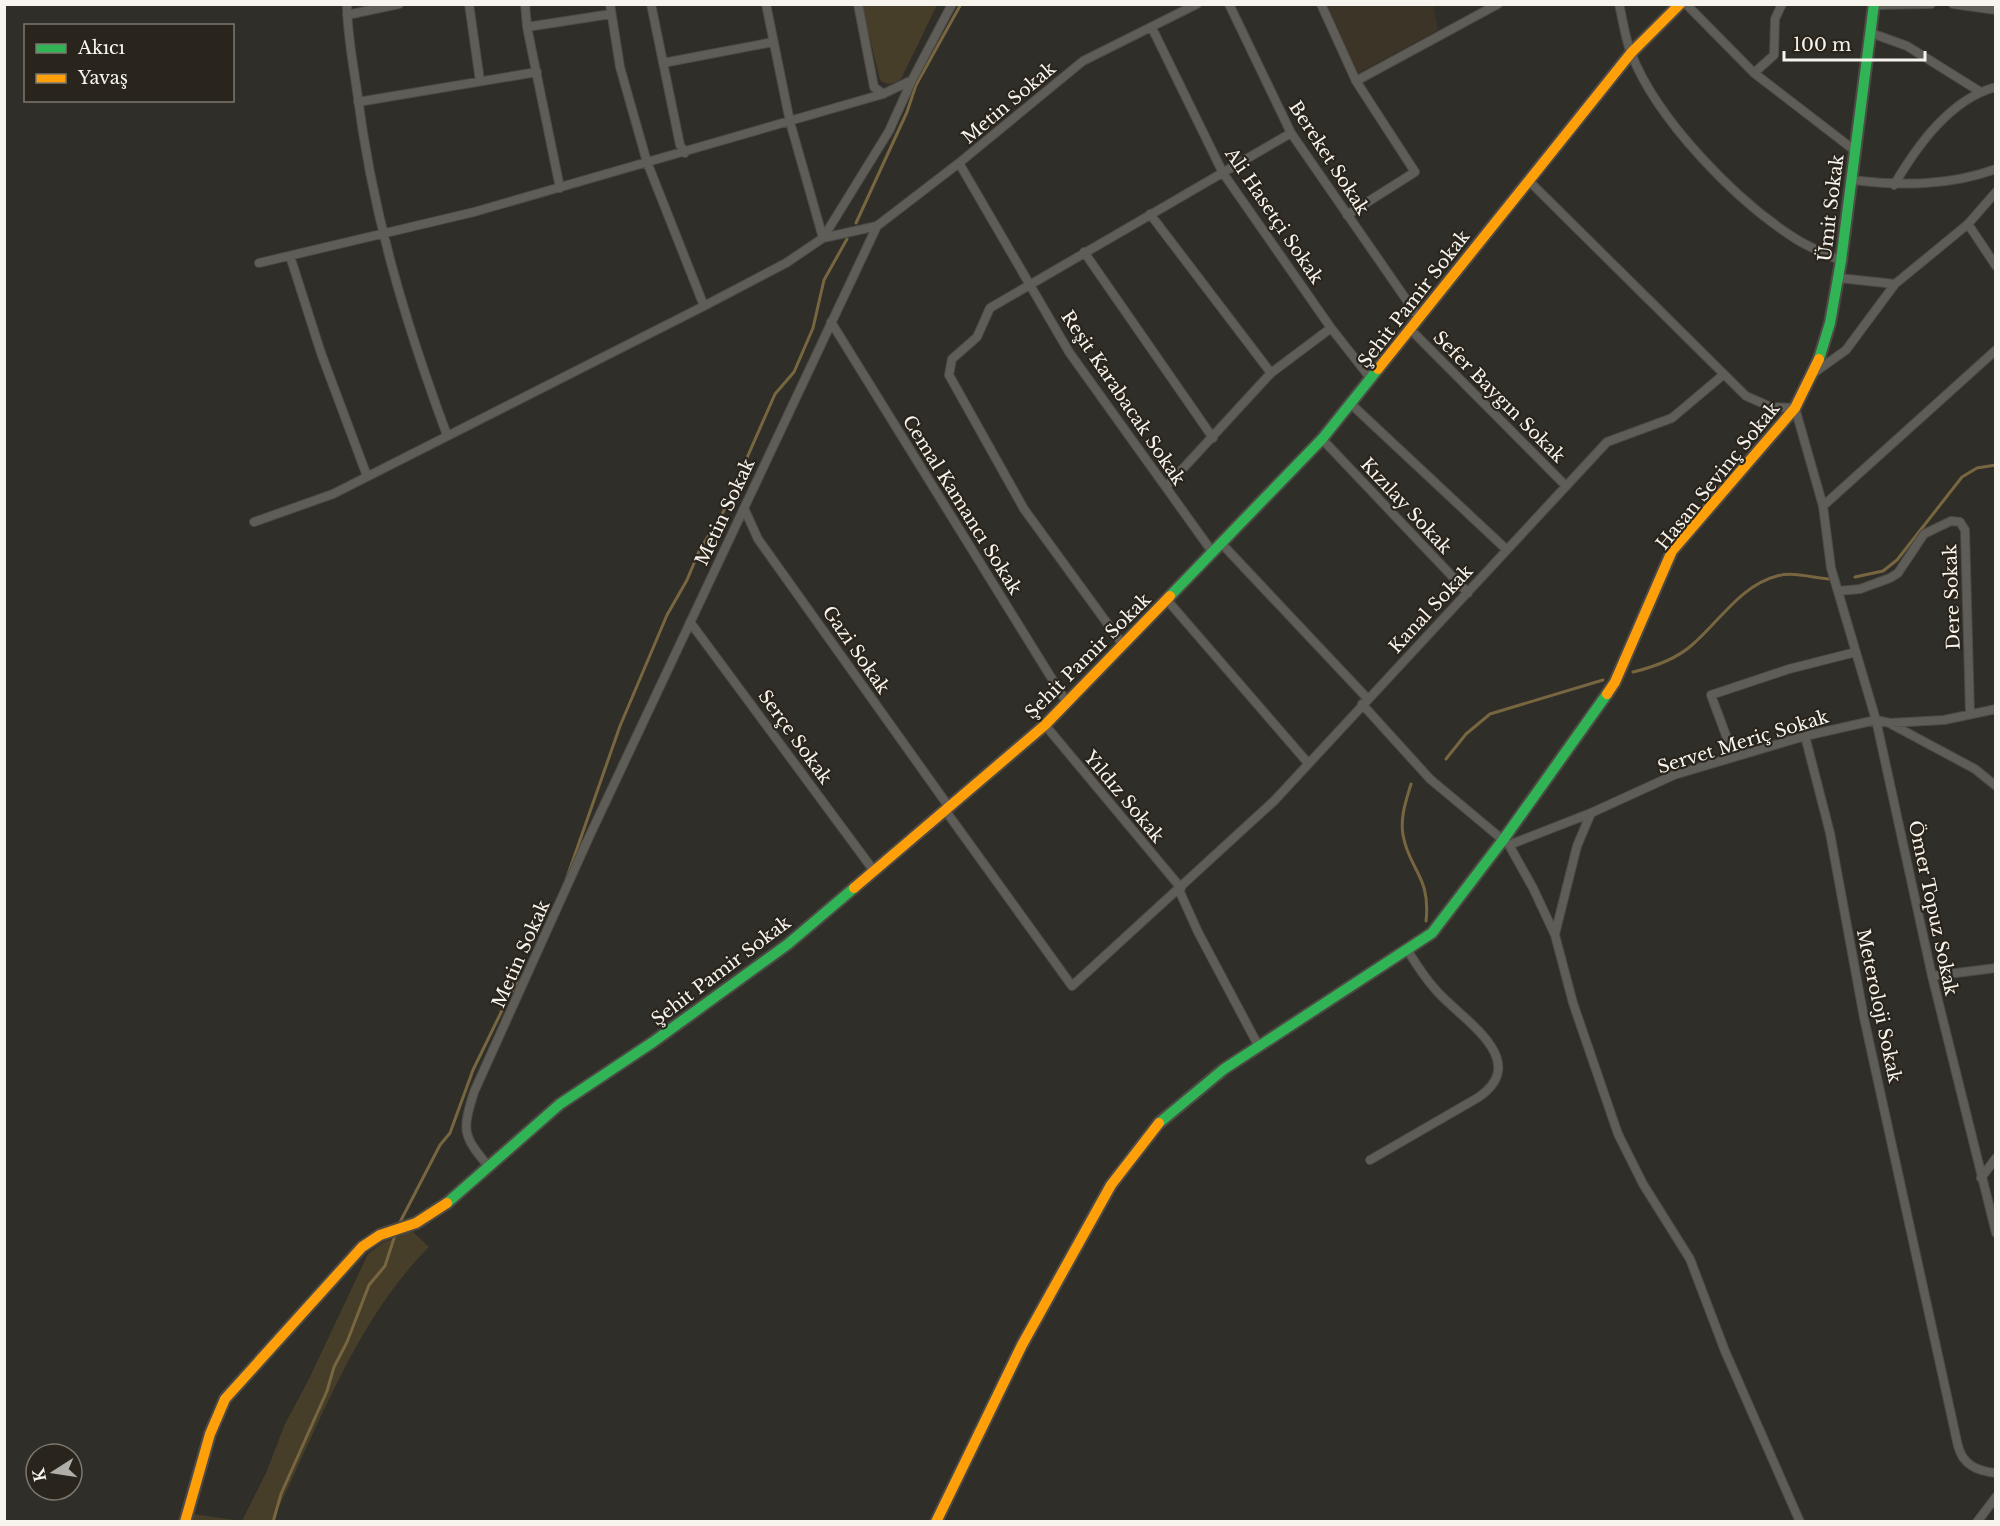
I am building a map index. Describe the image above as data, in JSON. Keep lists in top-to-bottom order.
{
  "streets": {
    "street": [
      "Metin Sokak",
      "Bereket Sokak",
      "Ümit Sokak",
      "Ali Hasetçi Sokak",
      "Şehit Pamir Sokak",
      "Sefer Baygın Sokak",
      "Reşit Karabacak Sokak",
      "Hasan Sevinç Sokak",
      "Cemal Kamancı Sokak",
      "Kızılay Sokak",
      "Dere Sokak",
      "Kanal Sokak",
      "Gazi Sokak",
      "Serçe Sokak",
      "Servet Meriç Sokak",
      "Yıldız Sokak",
      "Ömer Topuz Sokak",
      "Meteroloji Sokak"
    ]
  },
  "crossings": [
    ["Metin Sokak", "Ali Hasetçi Sokak"],
    ["Metin Sokak", "Şehit Pamir Sokak"],
    ["Metin Sokak", "Reşit Karabacak Sokak"],
    ["Metin Sokak", "Cemal Kamancı Sokak"],
    ["Metin Sokak", "Gazi Sokak"],
    ["Metin Sokak", "Serçe Sokak"],
    ["Bereket Sokak", "Şehit Pamir Sokak"],
    ["Ümit Sokak", "Hasan Sevinç Sokak"],
    ["Ümit Sokak", "Ömer Topuz Sokak"],
    ["Ali Hasetçi Sokak", "Şehit Pamir Sokak"],
    ["Şehit Pamir Sokak", "Sefer Baygın Sokak"],
    ["Şehit Pamir Sokak", "Reşit Karabacak Sokak"],
    ["Şehit Pamir Sokak", "Cemal Kamancı Sokak"],
    ["Şehit Pamir Sokak", "Kızılay Sokak"],
    ["Şehit Pamir Sokak", "Gazi Sokak"],
    ["Şehit Pamir Sokak", "Serçe Sokak"],
    ["Şehit Pamir Sokak", "Yıldız Sokak"],
    ["Sefer Baygın Sokak", "Kanal Sokak"],
    ["Hasan Sevinç Sokak", "Servet Meriç Sokak"],
    ["Hasan Sevinç Sokak", "Ömer Topuz Sokak"],
    ["Kızılay Sokak", "Kanal Sokak"],
    ["Dere Sokak", "Servet Meriç Sokak"],
    ["Dere Sokak", "Ömer Topuz Sokak"],
    ["Kanal Sokak", "Gazi Sokak"],
    ["Kanal Sokak", "Yıldız Sokak"],
    ["Servet Meriç Sokak", "Ömer Topuz Sokak"],
    ["Servet Meriç Sokak", "Meteroloji Sokak"]
  ],
  "legend": ["Akıcı", "Yavaş"],
  "scale_bar": "100 m",
  "north": "left"
}
